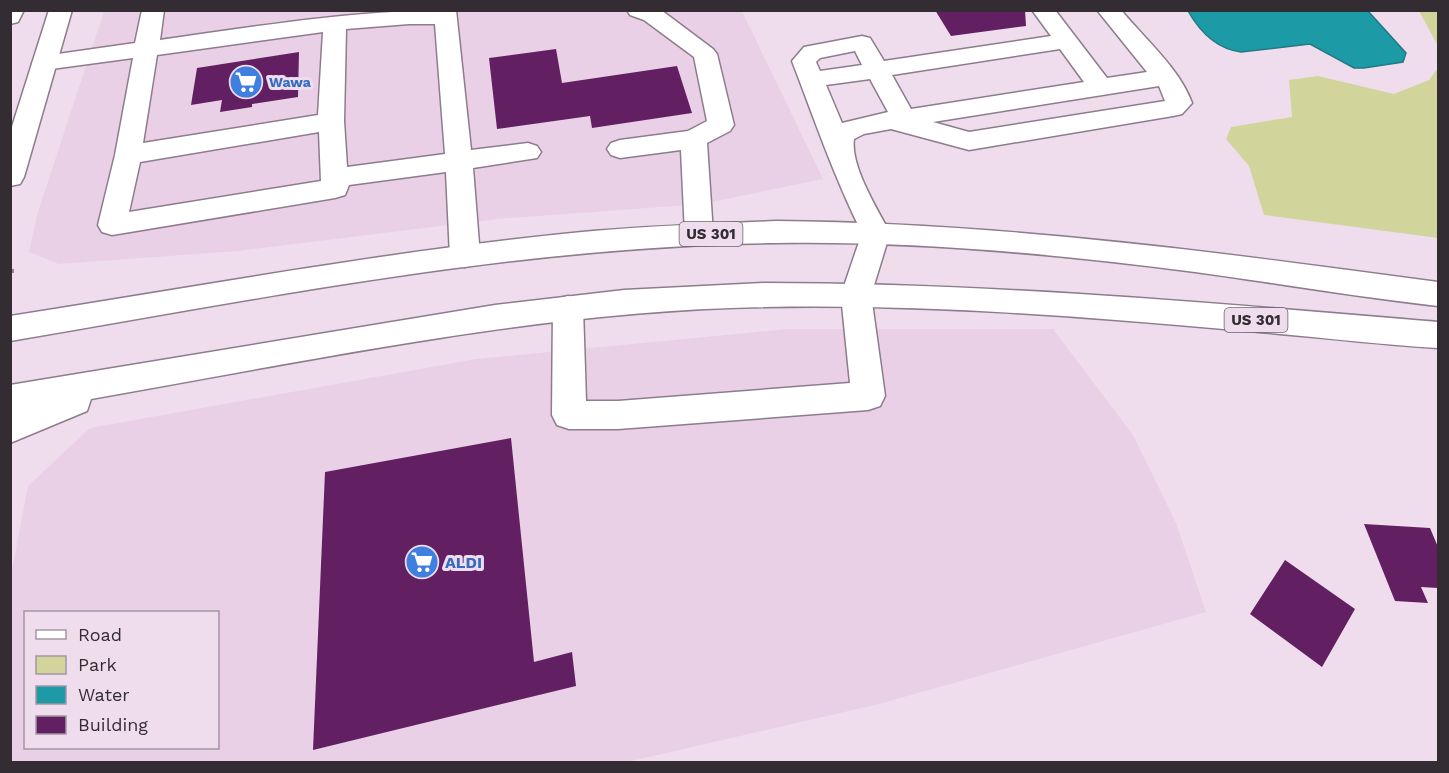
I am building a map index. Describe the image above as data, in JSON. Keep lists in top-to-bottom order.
{
  "streets": {
    "main road": ["US 301"]
  },
  "places": {
    "supermarket": ["Wawa", "ALDI"]
  },
  "legend": [
    "Road",
    "Park",
    "Water",
    "Building"
  ]
}
